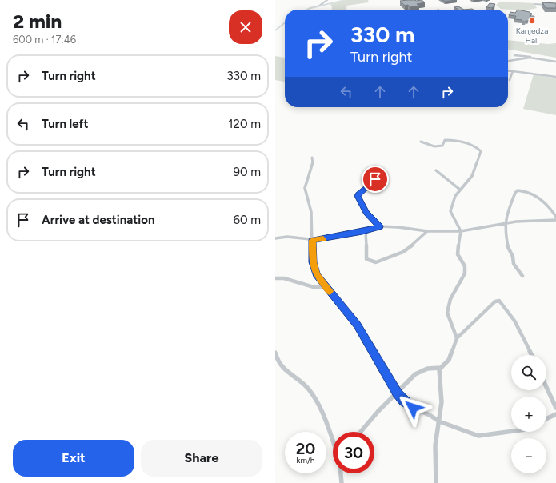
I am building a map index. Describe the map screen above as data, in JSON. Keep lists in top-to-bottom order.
{
  "places": ["Kanjedza Hall"],
  "page": {
    "heading": ["2 min", "600 m · 17:46"],
    "turn": ["330 m", "Turn right"],
    "list": [
      {
        "name": "Turn right",
        "value": "330 m"
      },
      {
        "name": "Turn left",
        "value": "120 m"
      },
      {
        "name": "Turn right",
        "value": "90 m"
      },
      {
        "name": "Arrive at destination",
        "value": "60 m"
      }
    ],
    "map_buttons": ["+", "−"],
    "speed": "20 km/h",
    "limit": "30",
    "buttons": ["Exit", "Share"]
  }
}
